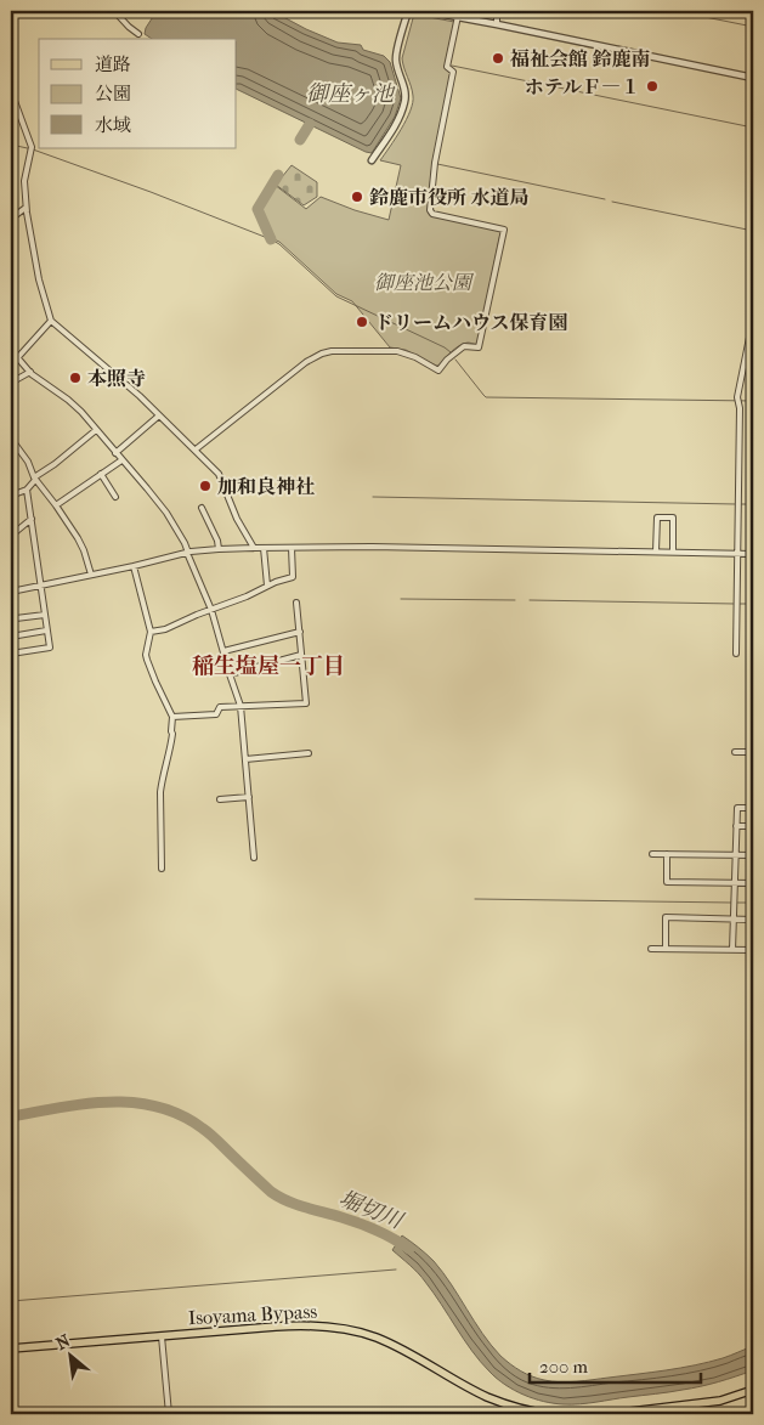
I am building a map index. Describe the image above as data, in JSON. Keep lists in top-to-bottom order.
{
  "streets": {
    "main road": ["Isoyama Bypass"]
  },
  "districts": ["稲生塩屋一丁目"],
  "water": ["御座ヶ池", "堀切川"],
  "parks": ["御座池公園"],
  "places": [
    "福祉会館 鈴鹿南",
    "ホテルＦ―１",
    "鈴鹿市役所 水道局",
    "ドリームハウス保育園",
    "本照寺",
    "加和良神社"
  ],
  "legend": ["道路", "公園", "水域"],
  "scale_bar": "200 m",
  "north": "top left"
}
